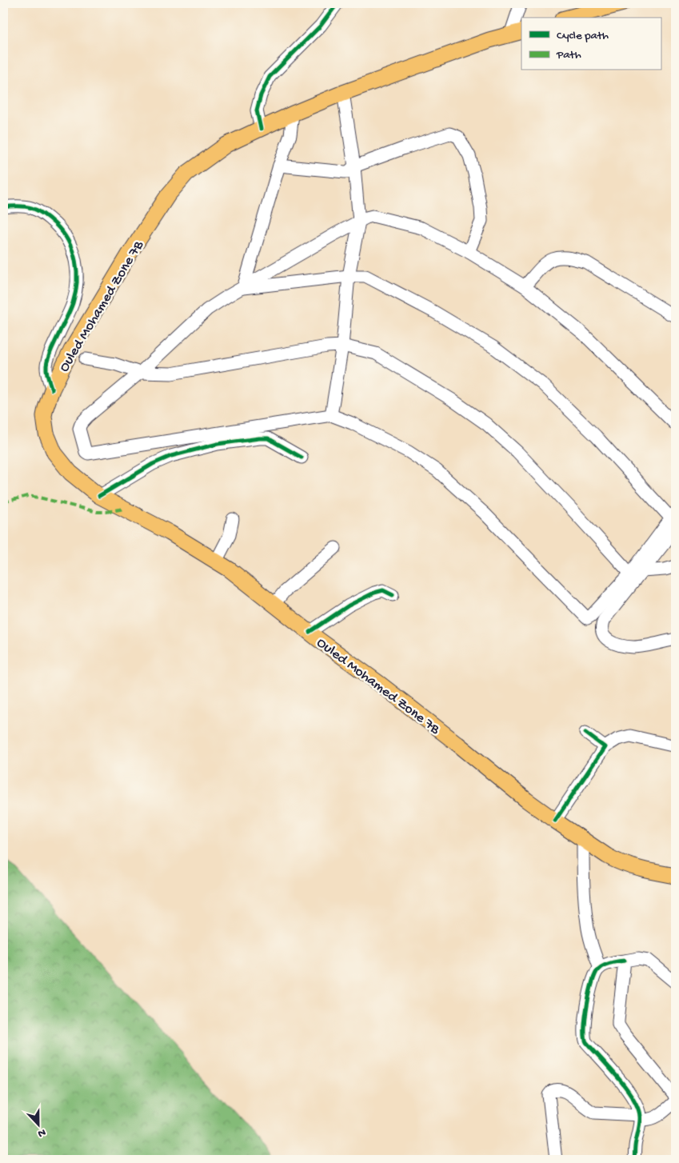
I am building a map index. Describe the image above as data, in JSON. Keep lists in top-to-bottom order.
{
  "streets": {
    "main road": ["Ouled Mohamed Zone 7B"]
  },
  "legend": ["Cycle path", "Path"],
  "north": "bottom"
}
